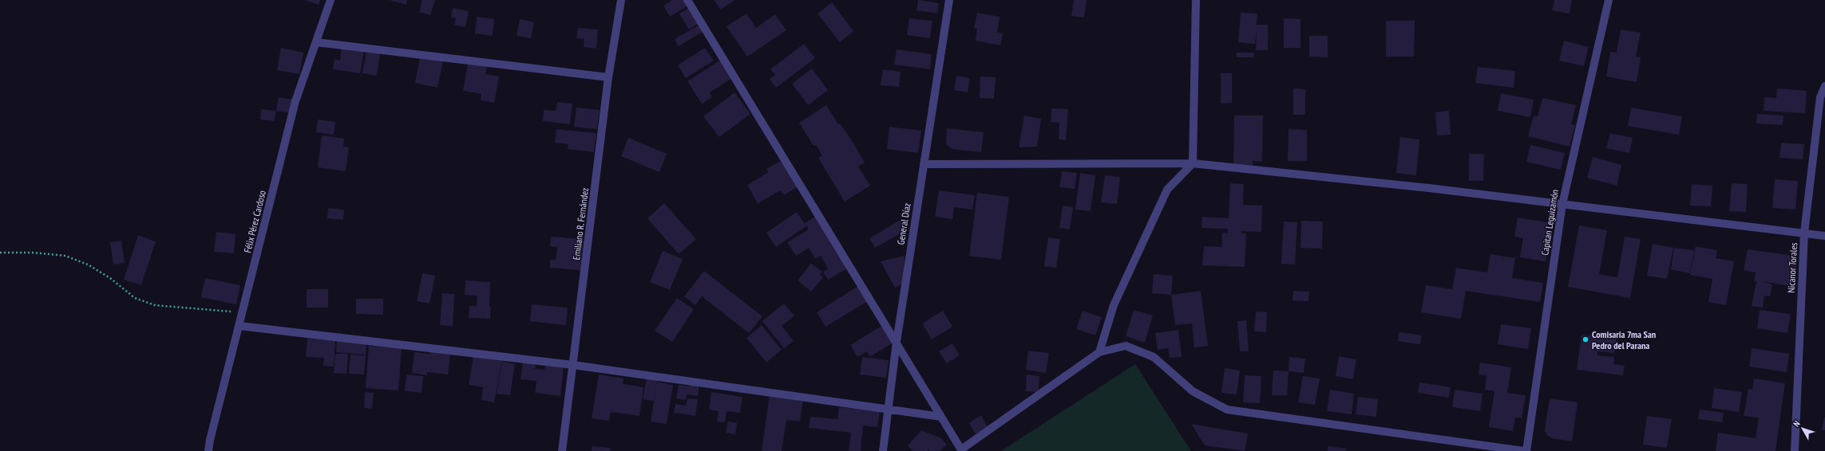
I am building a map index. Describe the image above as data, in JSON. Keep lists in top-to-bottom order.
{
  "streets": {
    "street": [
      "Félix Pérez Cardoso",
      "Capitan Leguizamón",
      "Emiliano R. Fernández",
      "General Díaz",
      "Nicanor Torales"
    ]
  },
  "places": ["Comisaría 7ma San Pedro del Parana"],
  "north": "top left"
}
